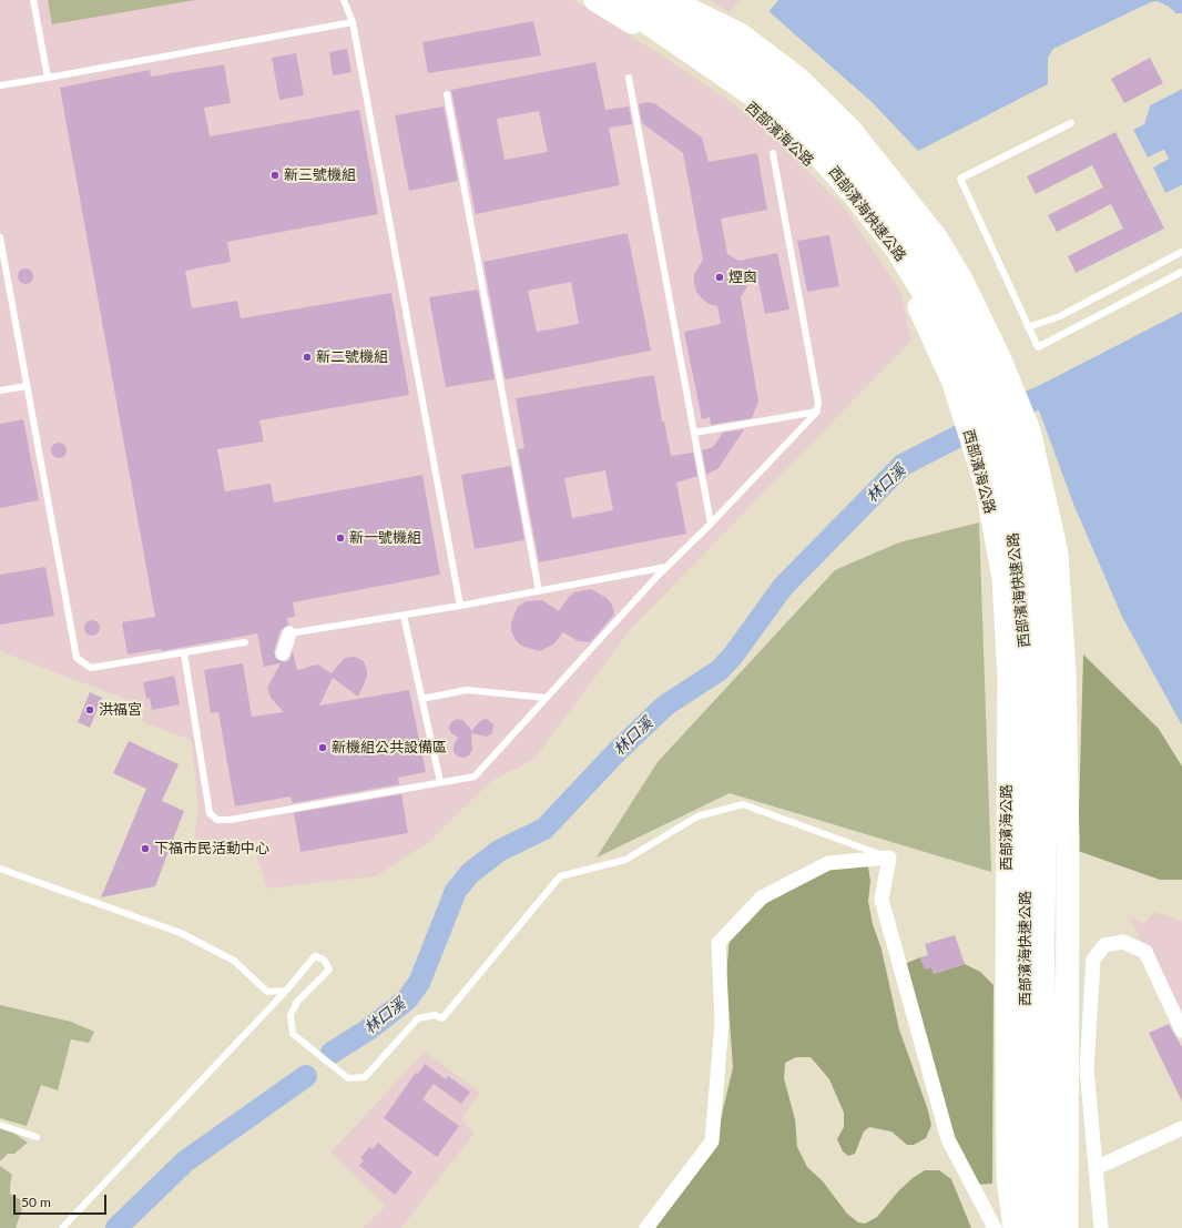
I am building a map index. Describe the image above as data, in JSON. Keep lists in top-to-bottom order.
{
  "streets": {
    "highway": ["西部濱海快速公路"],
    "main road": ["西部濱海公路"]
  },
  "water": ["林口溪"],
  "places": [
    "新三號機組",
    "煙囪",
    "新二號機組",
    "新一號機組",
    "洪福宮",
    "新機組公共設備區",
    "下福市民活動中心"
  ],
  "scale_bar": "50 m"
}
